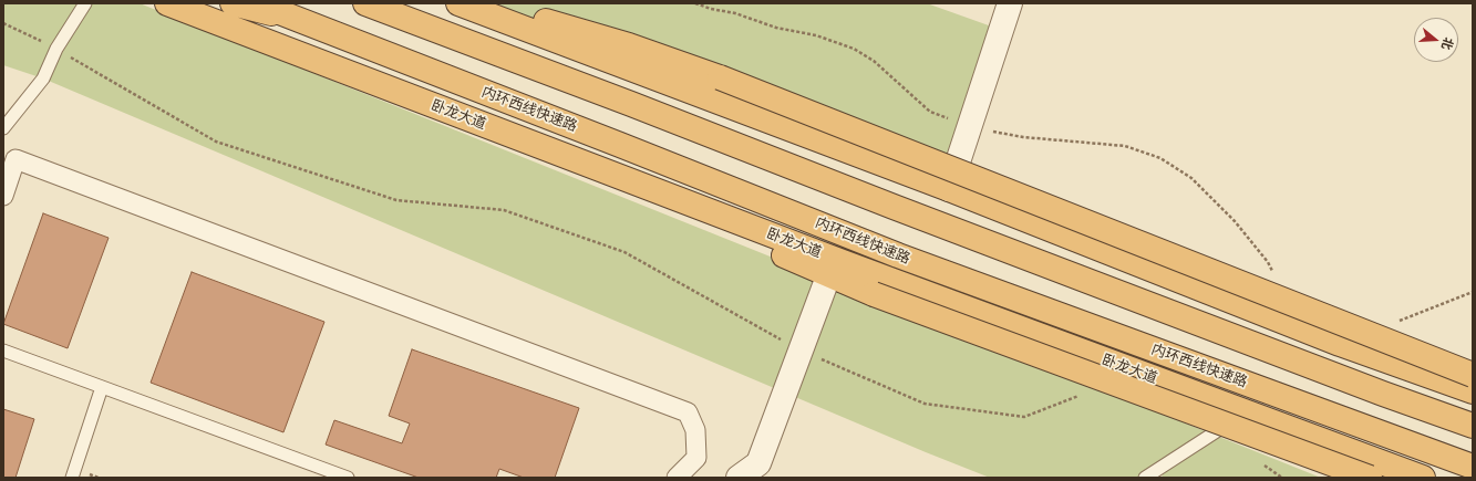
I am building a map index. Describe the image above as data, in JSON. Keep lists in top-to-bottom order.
{
  "streets": {
    "highway": ["内环西线快速路", "卧龙大道"]
  },
  "north": "right"
}
